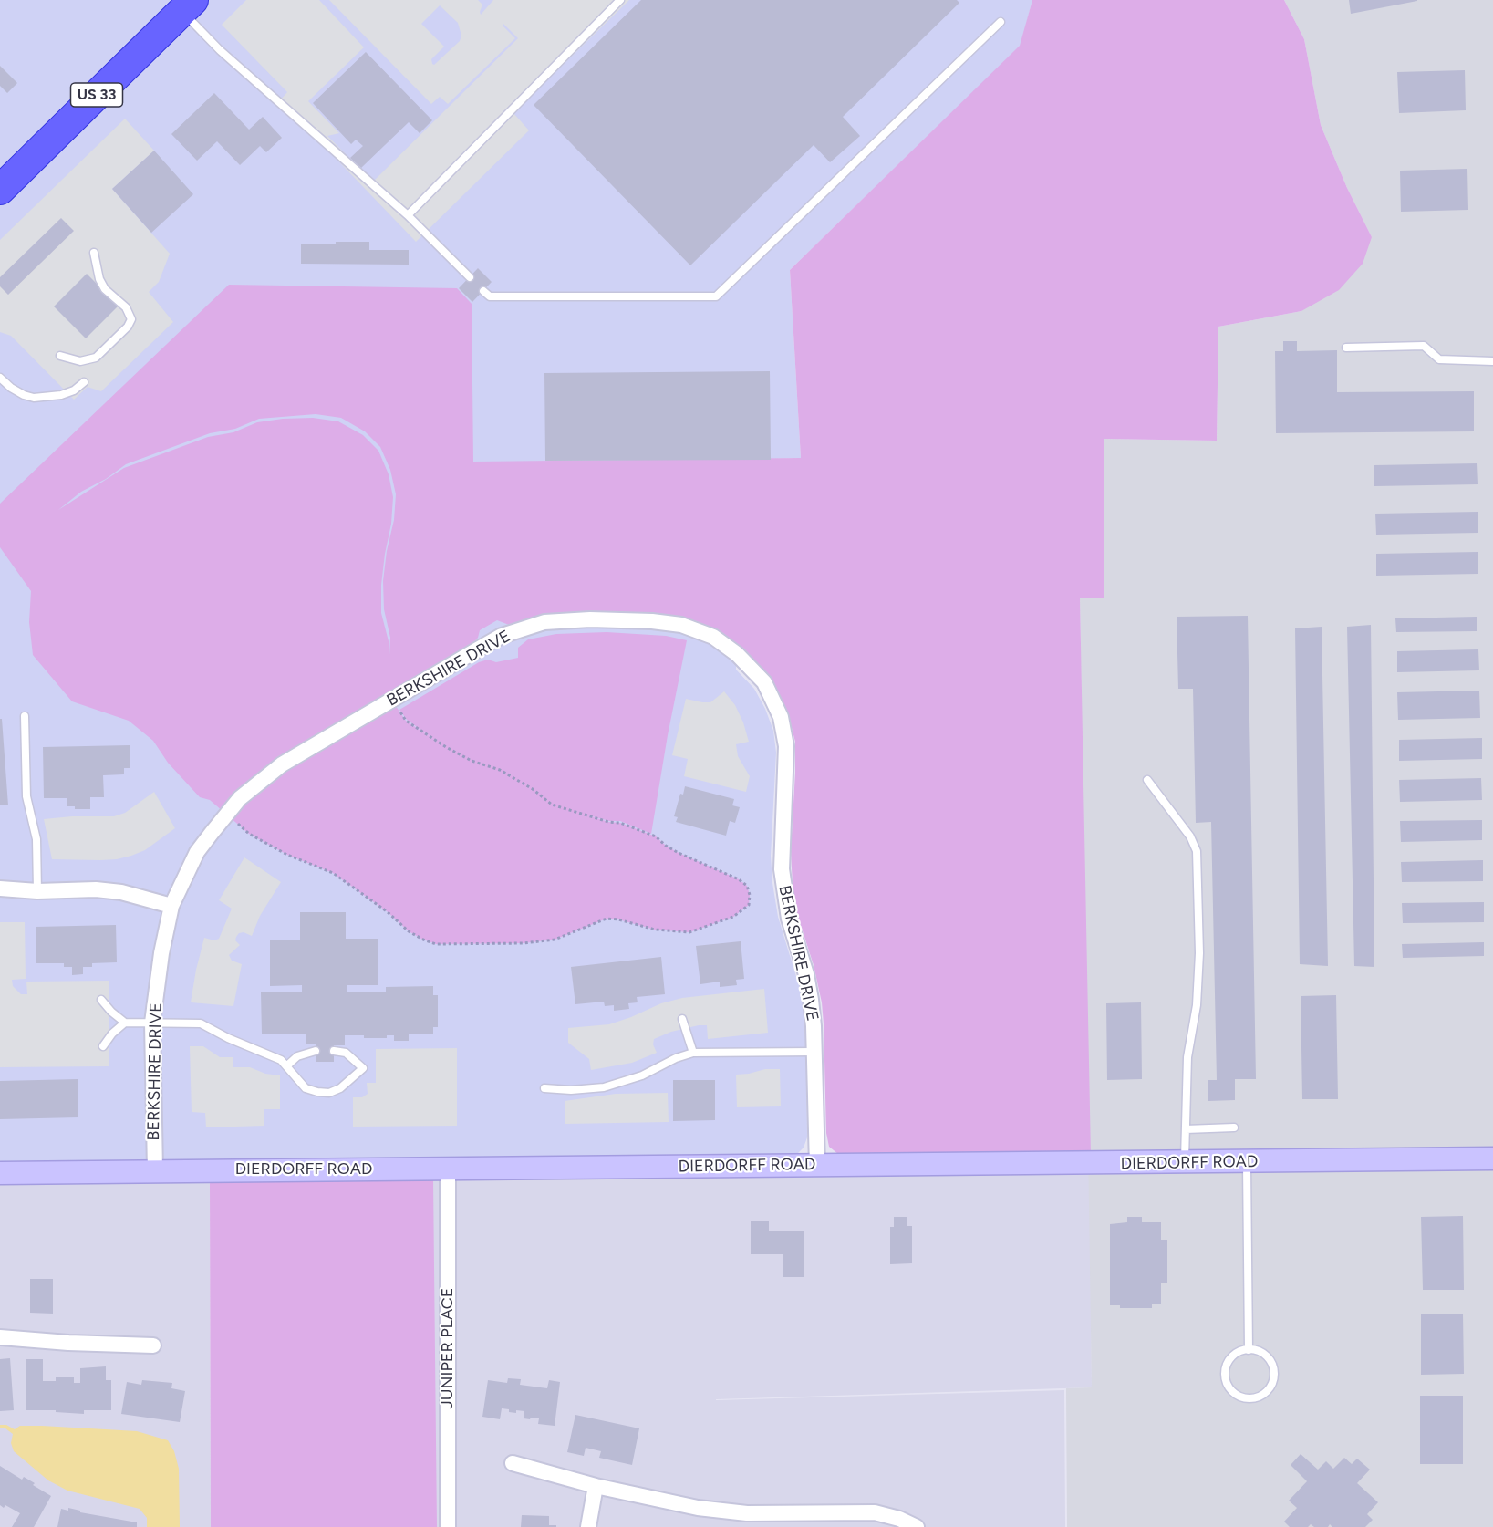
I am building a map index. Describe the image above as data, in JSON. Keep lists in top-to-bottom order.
{
  "streets": {
    "highway": ["US 33"],
    "street": ["BERKSHIRE DRIVE", "DIERDORFF ROAD", "JUNIPER PLACE"]
  },
  "crossings": [
    ["BERKSHIRE DRIVE", "DIERDORFF ROAD"],
    ["DIERDORFF ROAD", "JUNIPER PLACE"]
  ]
}
